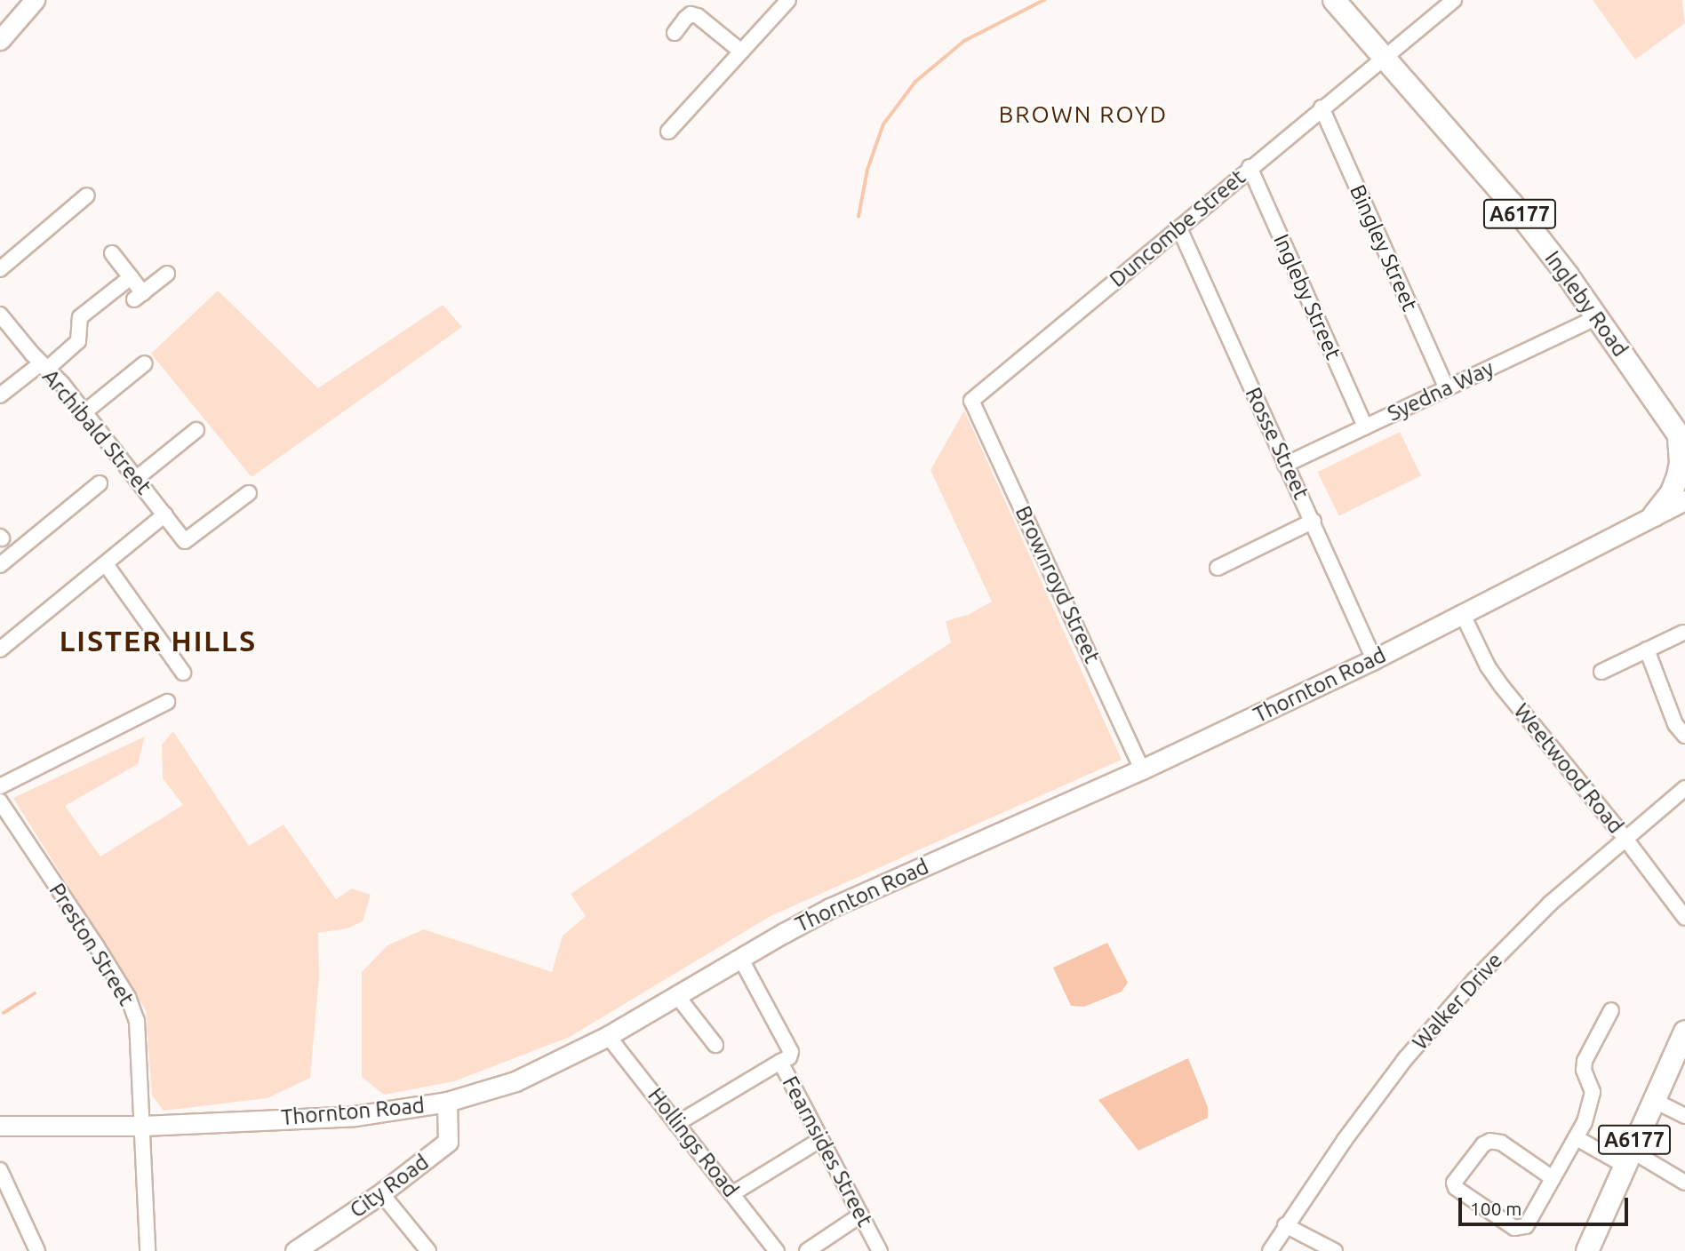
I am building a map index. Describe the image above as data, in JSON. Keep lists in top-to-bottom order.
{
  "streets": {
    "main road": [
      "A6177",
      "Ingleby Road",
      "Thornton Road",
      "City Road"
    ],
    "street": [
      "Duncombe Street",
      "Bingley Street",
      "Ingleby Street",
      "Syedna Way",
      "Archibald Street",
      "Rosse Street",
      "Brownroyd Street",
      "Weetwood Road",
      "Preston Street",
      "Walker Drive",
      "Hollings Road",
      "Fearnsides Street"
    ]
  },
  "crossings": [
    ["Duncombe Street", "Bingley Street"],
    ["Duncombe Street", "Ingleby Street"],
    ["Duncombe Street", "Ingleby Road"],
    ["Duncombe Street", "Rosse Street"],
    ["Duncombe Street", "Brownroyd Street"],
    ["Bingley Street", "Syedna Way"],
    ["Ingleby Street", "Syedna Way"],
    ["Ingleby Road", "Syedna Way"],
    ["Syedna Way", "Rosse Street"],
    ["Rosse Street", "Thornton Road"],
    ["Brownroyd Street", "Thornton Road"],
    ["Thornton Road", "Weetwood Road"],
    ["Thornton Road", "Preston Street"],
    ["Thornton Road", "Hollings Road"],
    ["Thornton Road", "Fearnsides Street"],
    ["Thornton Road", "City Road"],
    ["Weetwood Road", "Walker Drive"]
  ],
  "districts": ["BROWN ROYD", "LISTER HILLS"],
  "scale_bar": "100 m"
}
